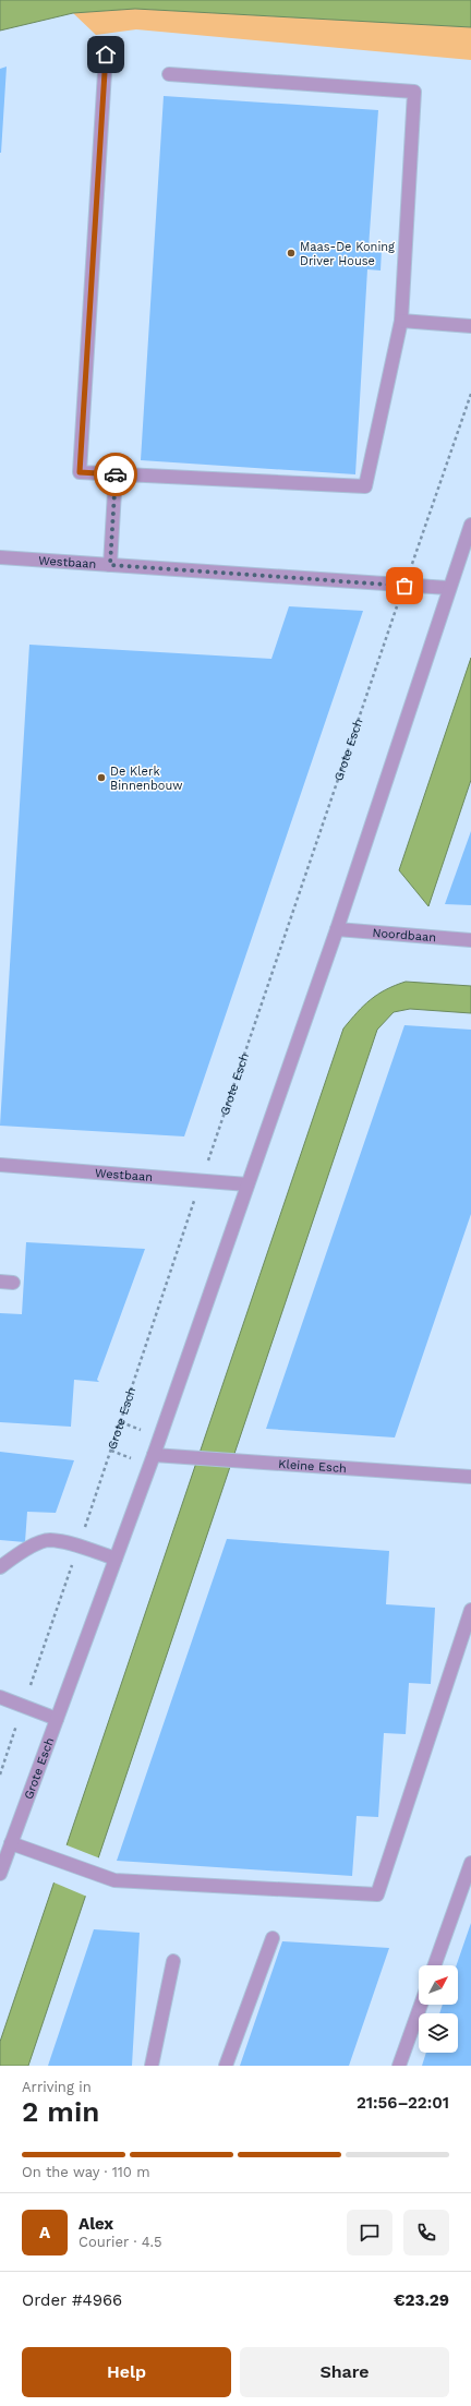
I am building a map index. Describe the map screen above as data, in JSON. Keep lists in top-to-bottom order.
{
  "streets": {
    "street": [
      "Westbaan",
      "Grote Esch",
      "Noordbaan",
      "Kleine Esch"
    ]
  },
  "crossings": [
    ["Westbaan", "Grote Esch"],
    ["Grote Esch", "Noordbaan"],
    ["Grote Esch", "Kleine Esch"]
  ],
  "places": ["Maas-De Koning Driver House", "De Klerk Binnenbouw"],
  "north": "top right",
  "page": {
    "heading": ["2 min", "Arriving in", "21:56–22:01"],
    "panel": [
      "Alex",
      "Courier · 4.5",
      "Order #4966",
      "€23.29"
    ],
    "bar": "On the way · 110 m",
    "round": "A",
    "buttons": ["Help", "Share"]
  }
}
